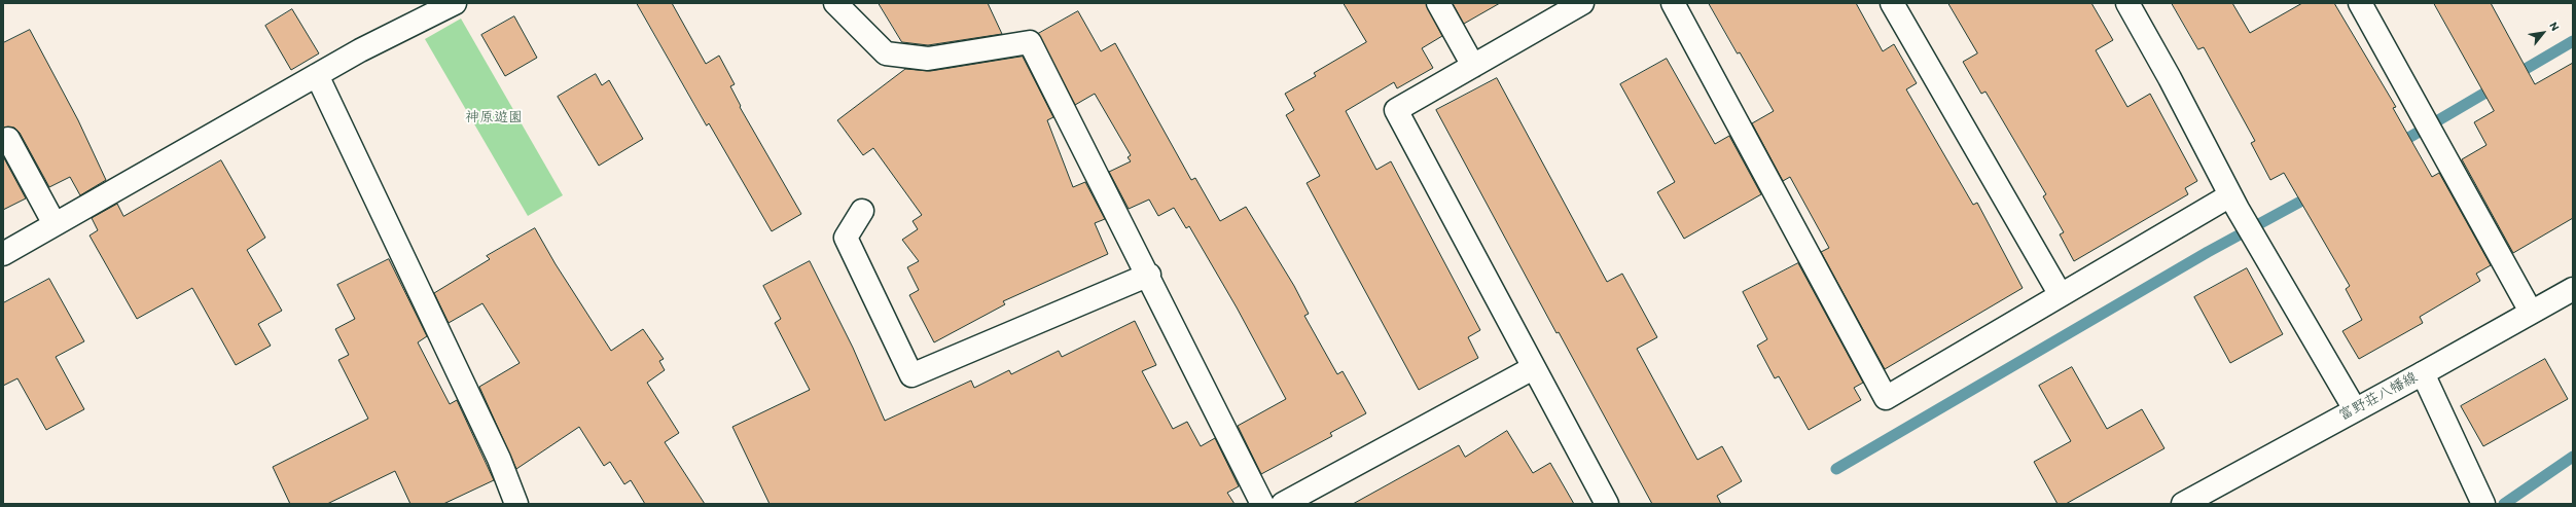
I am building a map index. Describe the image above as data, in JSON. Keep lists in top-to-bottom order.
{
  "streets": {
    "street": ["富野荘八幡線"]
  },
  "parks": ["神原遊園"],
  "north": "top right"
}
